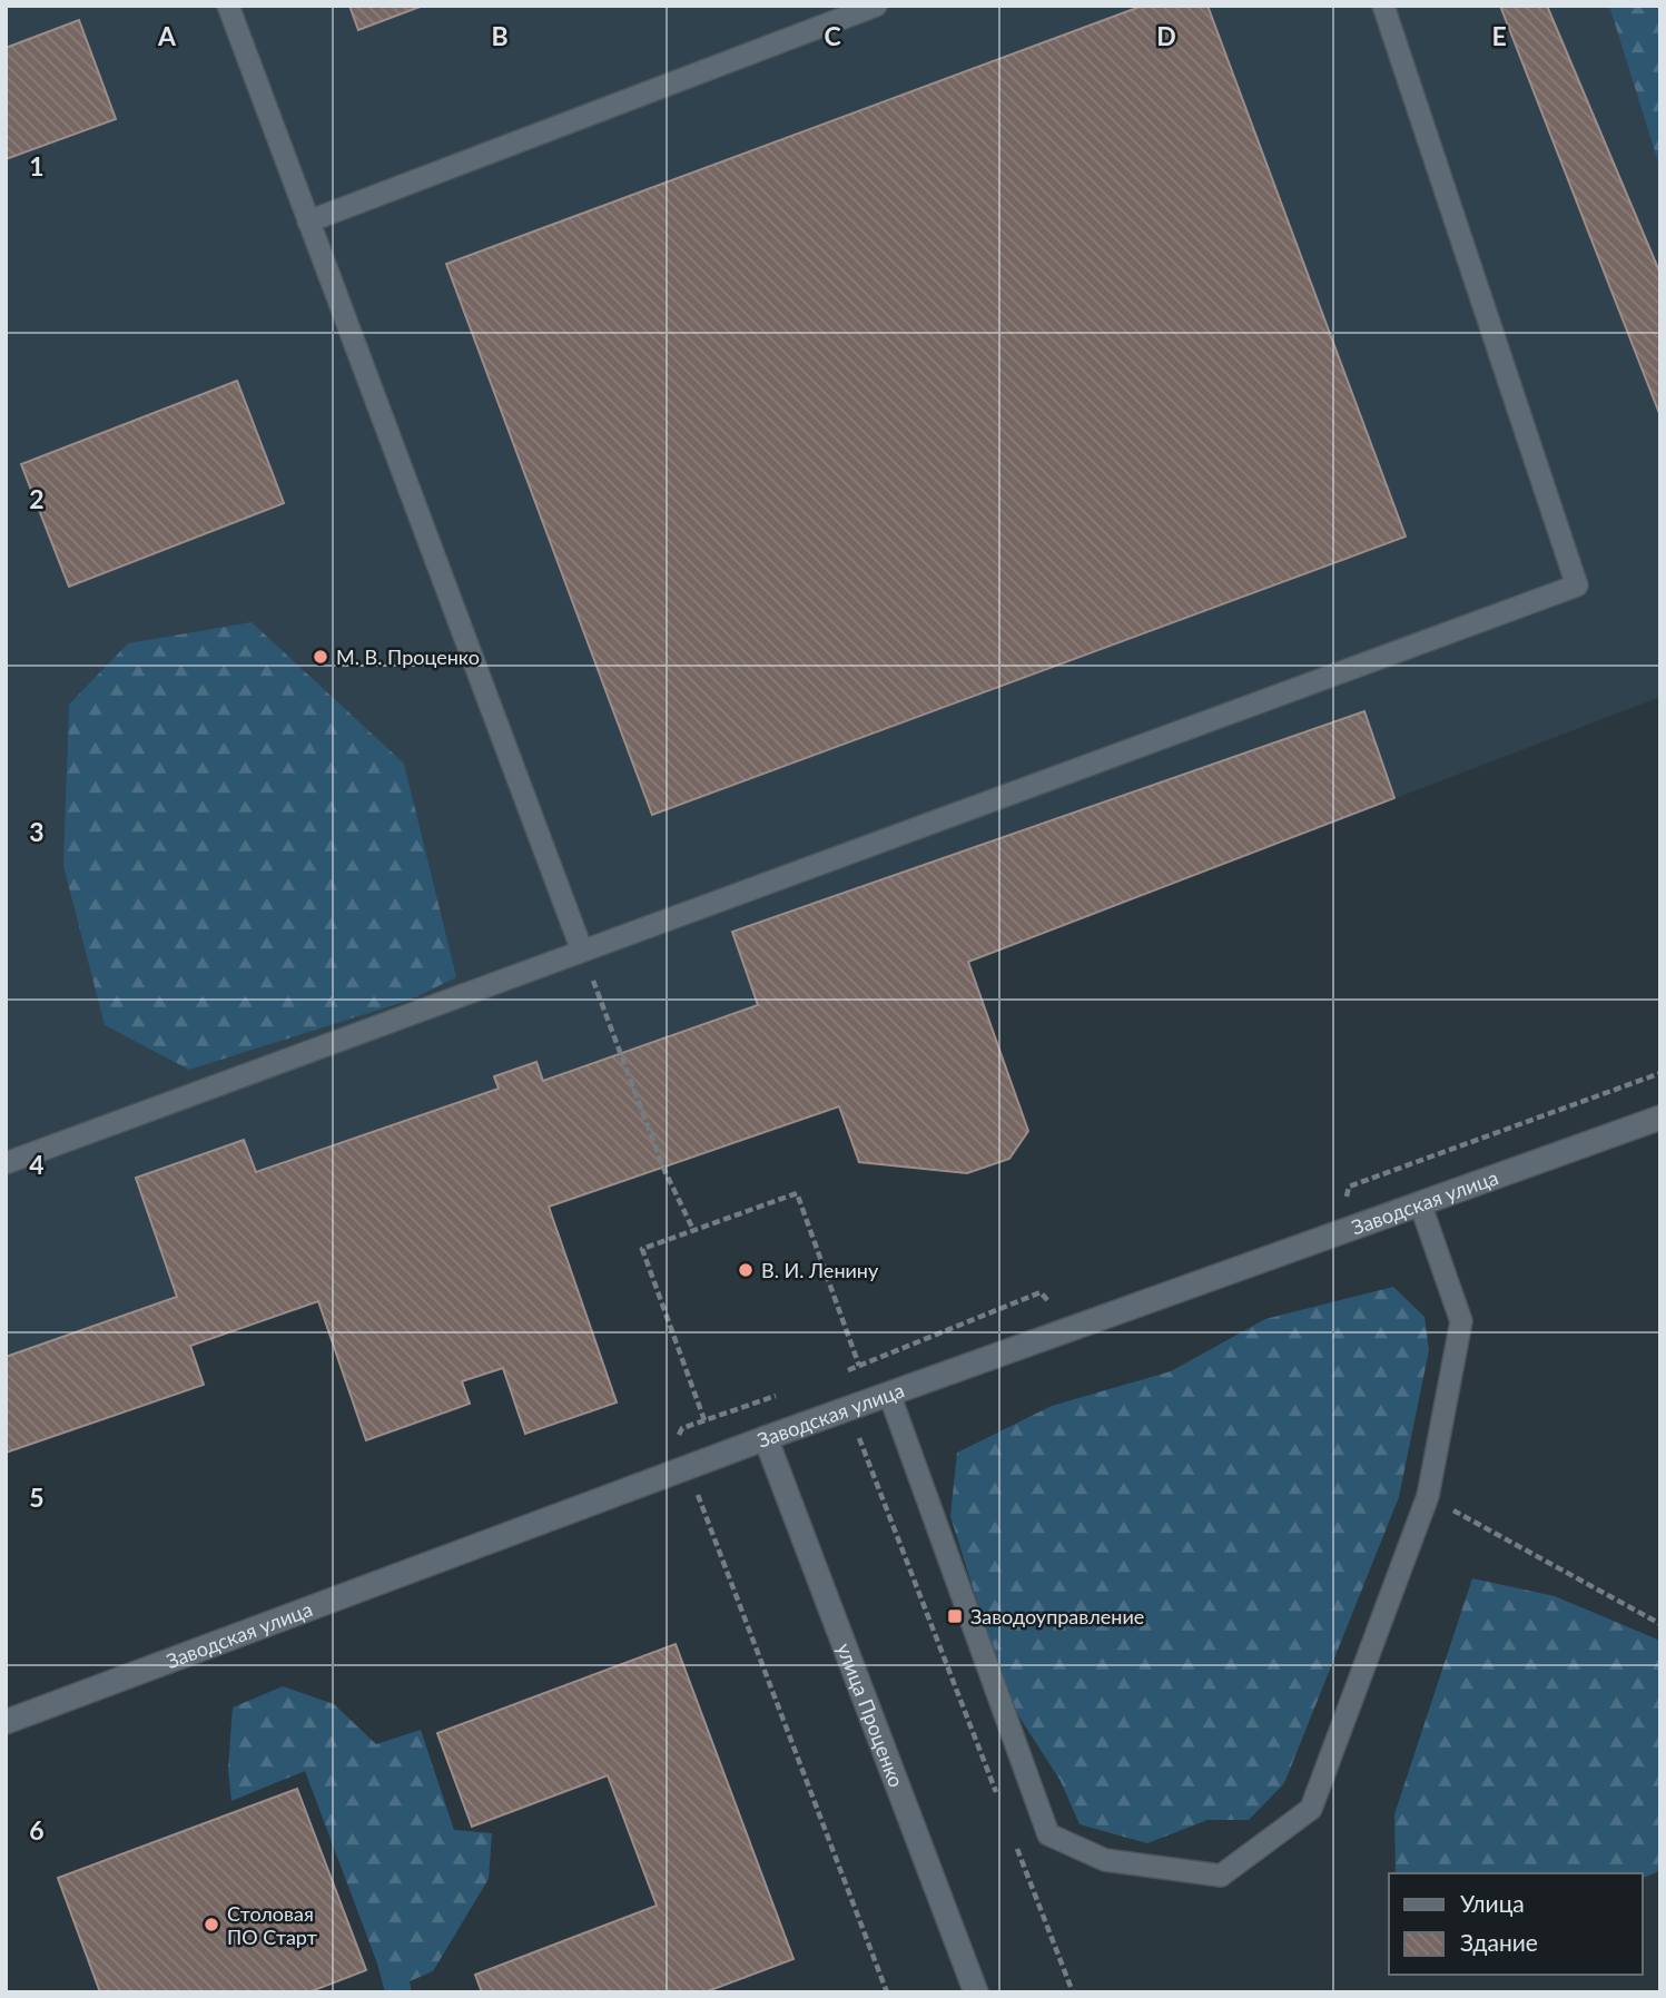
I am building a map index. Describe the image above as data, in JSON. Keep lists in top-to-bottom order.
{
  "streets": {
    "main road": ["Заводская улица", "улица Проценко"]
  },
  "crossings": [
    ["Заводская улица", "улица Проценко"]
  ],
  "places": {
    "other": ["М. В. Проценко", "В. И. Ленину", "Столовая ПО Старт"],
    "transit": ["Заводоуправление"]
  },
  "legend": ["Улица", "Здание"],
  "grid": {
    "columns": [
      "A",
      "B",
      "C",
      "D",
      "E"
    ],
    "rows": [
      "1",
      "2",
      "3",
      "4",
      "5",
      "6"
    ]
  }
}
